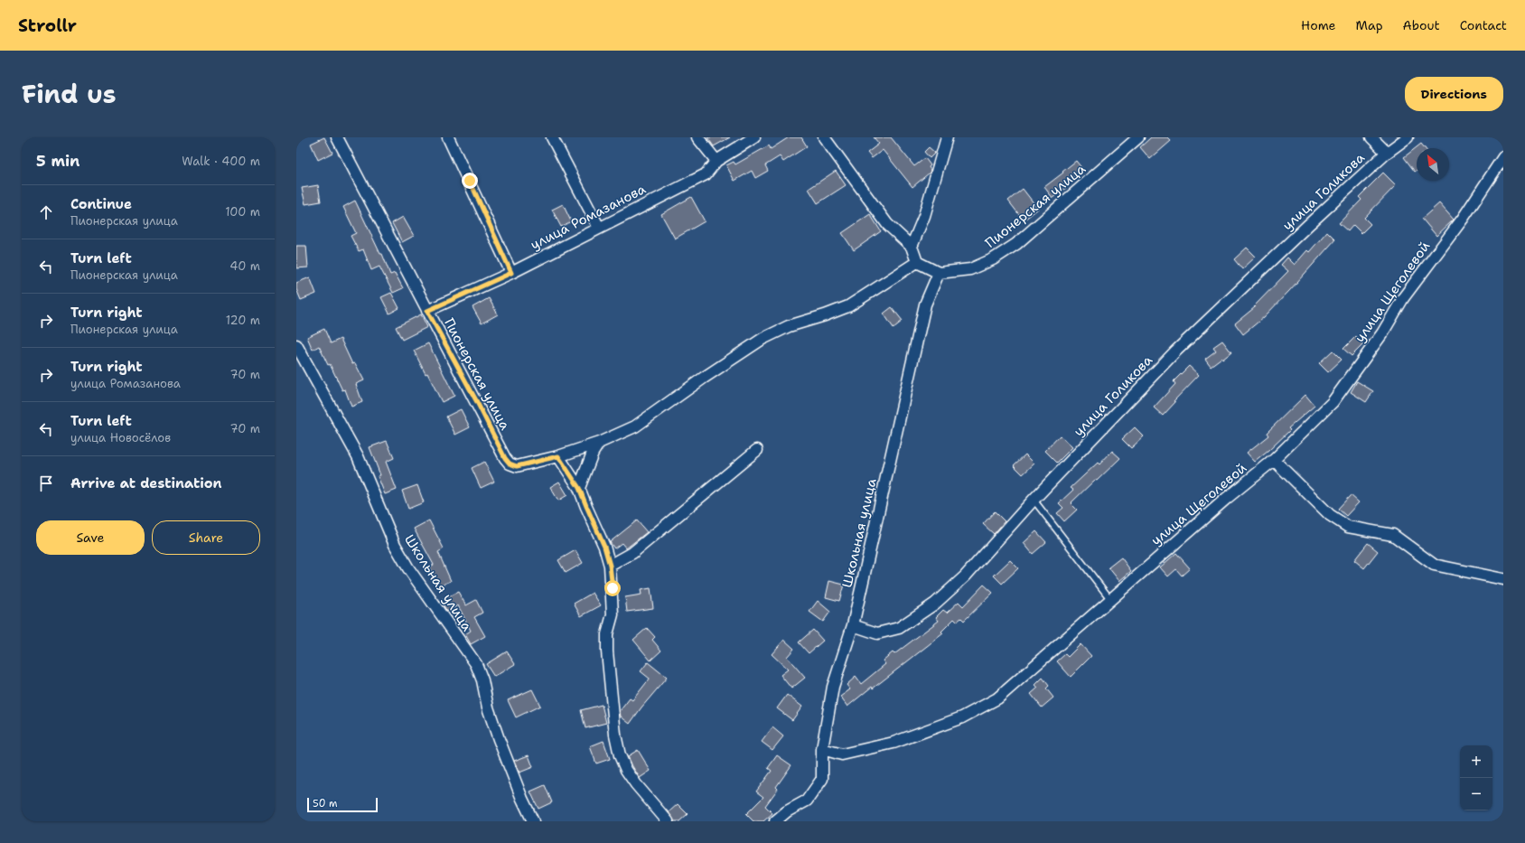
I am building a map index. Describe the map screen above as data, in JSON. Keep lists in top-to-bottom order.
{
  "streets": {
    "street": [
      "улица Голикова",
      "Пионерская улица",
      "улица Ромазанова",
      "улица Щеголевой",
      "Школьная улица"
    ]
  },
  "crossings": [
    ["улица Голикова", "Школьная улица"],
    ["Пионерская улица", "улица Ромазанова"],
    ["Пионерская улица", "Школьная улица"],
    ["улица Щеголевой", "Школьная улица"]
  ],
  "scale_bar": "50 m",
  "north": "top left",
  "page": {
    "header": "Strollr",
    "nav": [
      "Home",
      "Map",
      "About",
      "Contact"
    ],
    "title": "Find us",
    "buttons": [
      "Directions",
      ["Save", "Share"]
    ],
    "heading": ["5 min", "Walk · 400 m"],
    "list": [
      ["Continue", "Пионерская улица", "100 m"],
      ["Turn left", "Пионерская улица", "40 m"],
      ["Turn right", "Пионерская улица", "120 m"],
      ["Turn right", "улица Ромазанова", "70 m"],
      ["Turn left", "улица Новосёлов", "70 m"],
      "Arrive at destination"
    ],
    "map_buttons": ["+", "−"],
    "scale": "50 m"
  }
}
